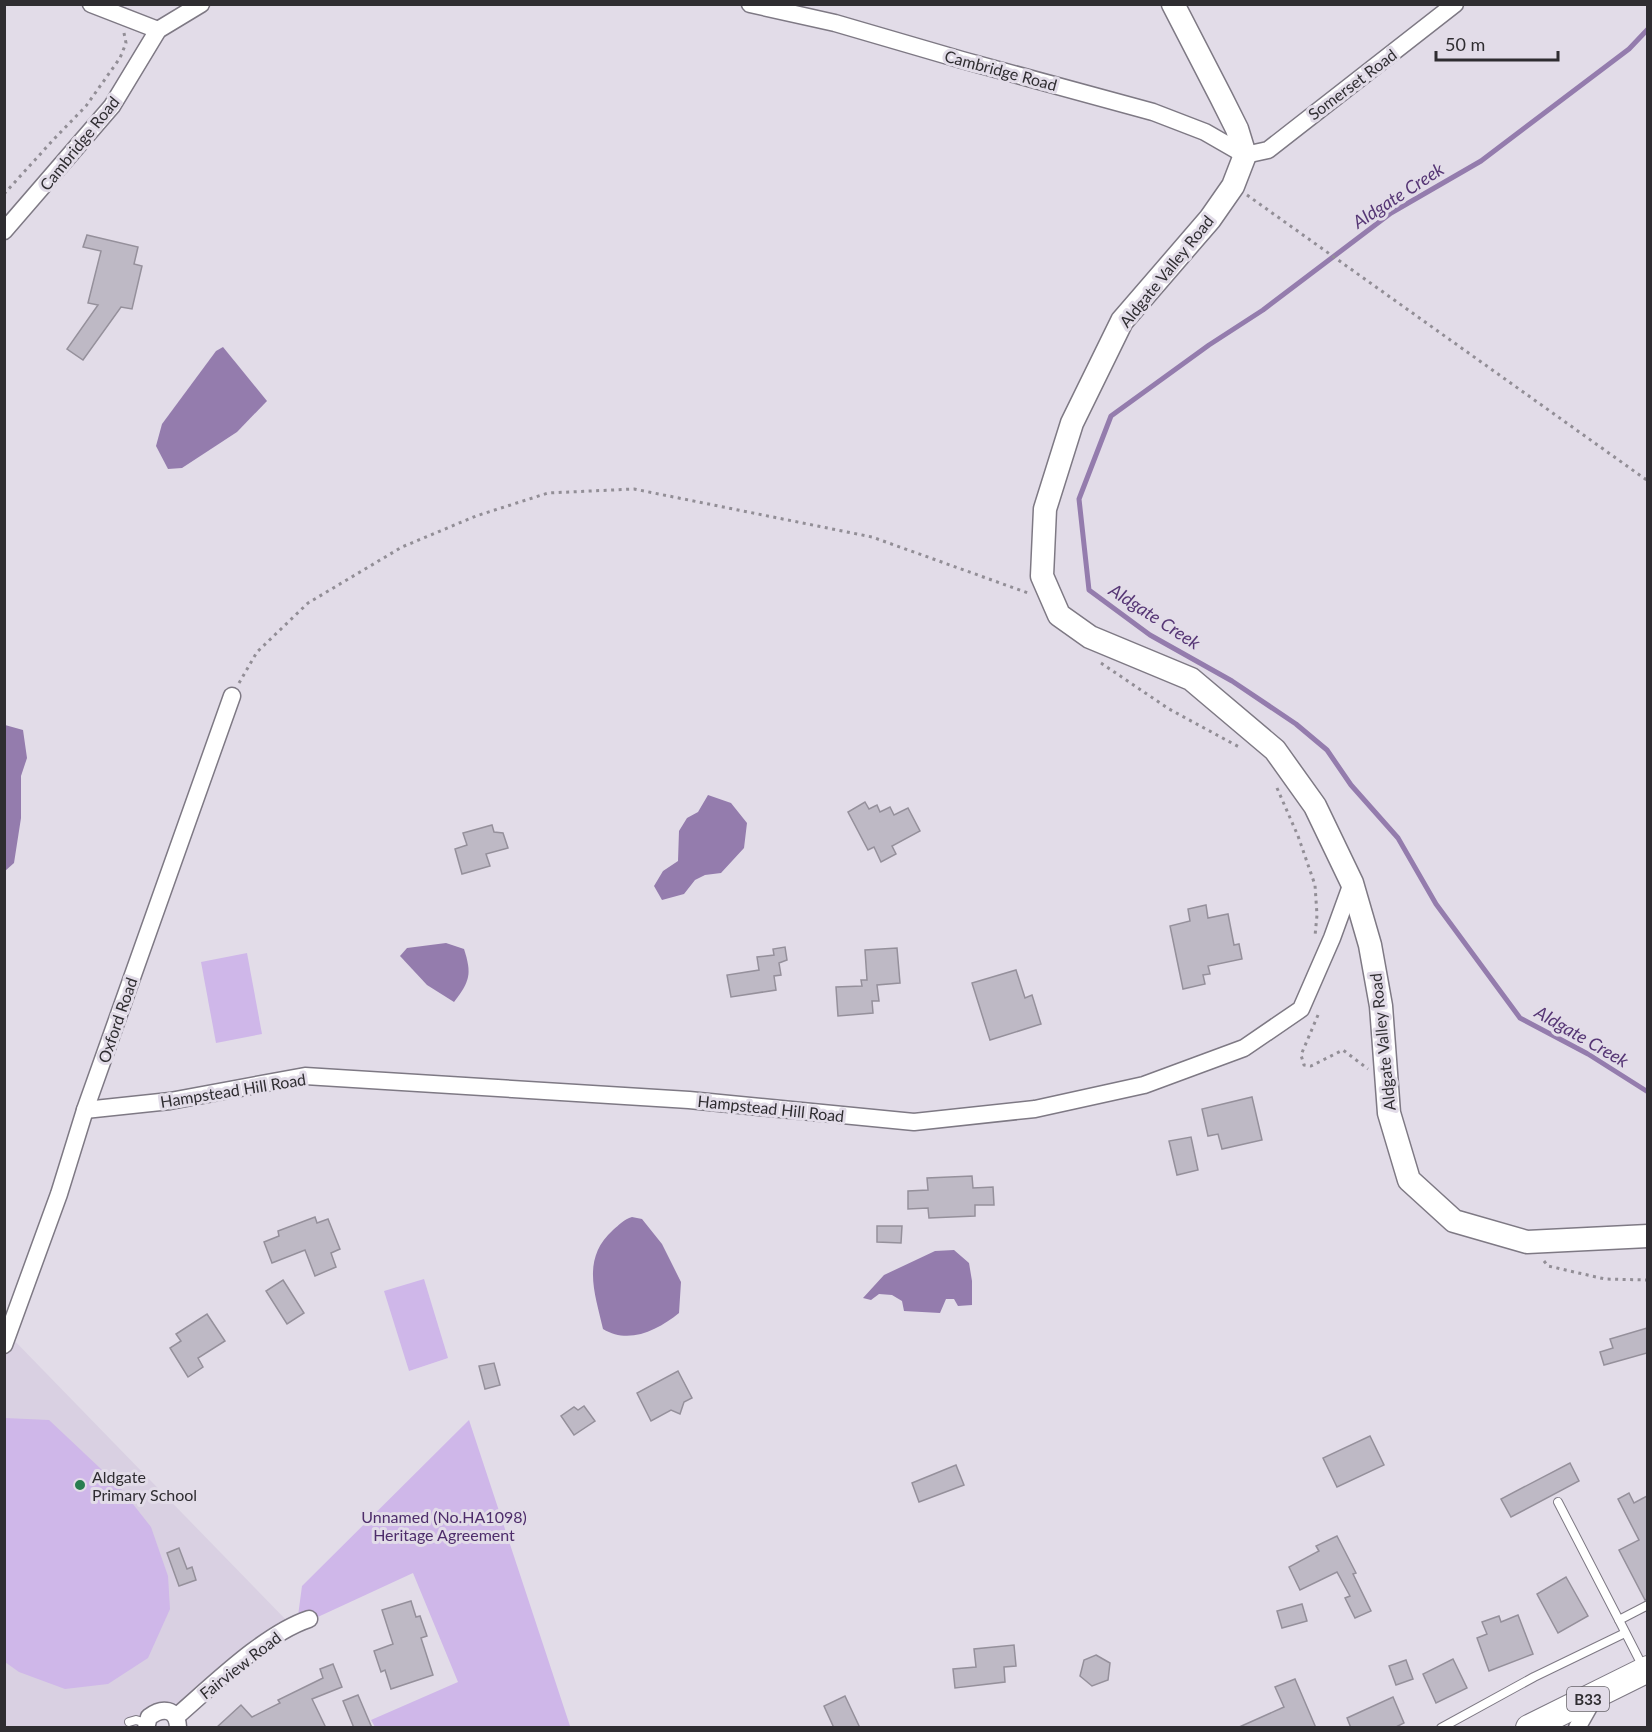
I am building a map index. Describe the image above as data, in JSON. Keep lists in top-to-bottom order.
{
  "streets": {
    "main road": ["B33"],
    "street": [
      "Cambridge Road",
      "Somerset Road",
      "Aldgate Valley Road",
      "Oxford Road",
      "Hampstead Hill Road",
      "Fairview Road"
    ]
  },
  "crossings": [
    ["Cambridge Road", "Somerset Road"],
    ["Cambridge Road", "Aldgate Valley Road"],
    ["Somerset Road", "Aldgate Valley Road"],
    ["Aldgate Valley Road", "Hampstead Hill Road"],
    ["Oxford Road", "Hampstead Hill Road"]
  ],
  "water": ["Aldgate Creek"],
  "parks": ["Unnamed (No.HA1098) Heritage Agreement"],
  "places": ["Aldgate Primary School"],
  "scale_bar": "50 m"
}
